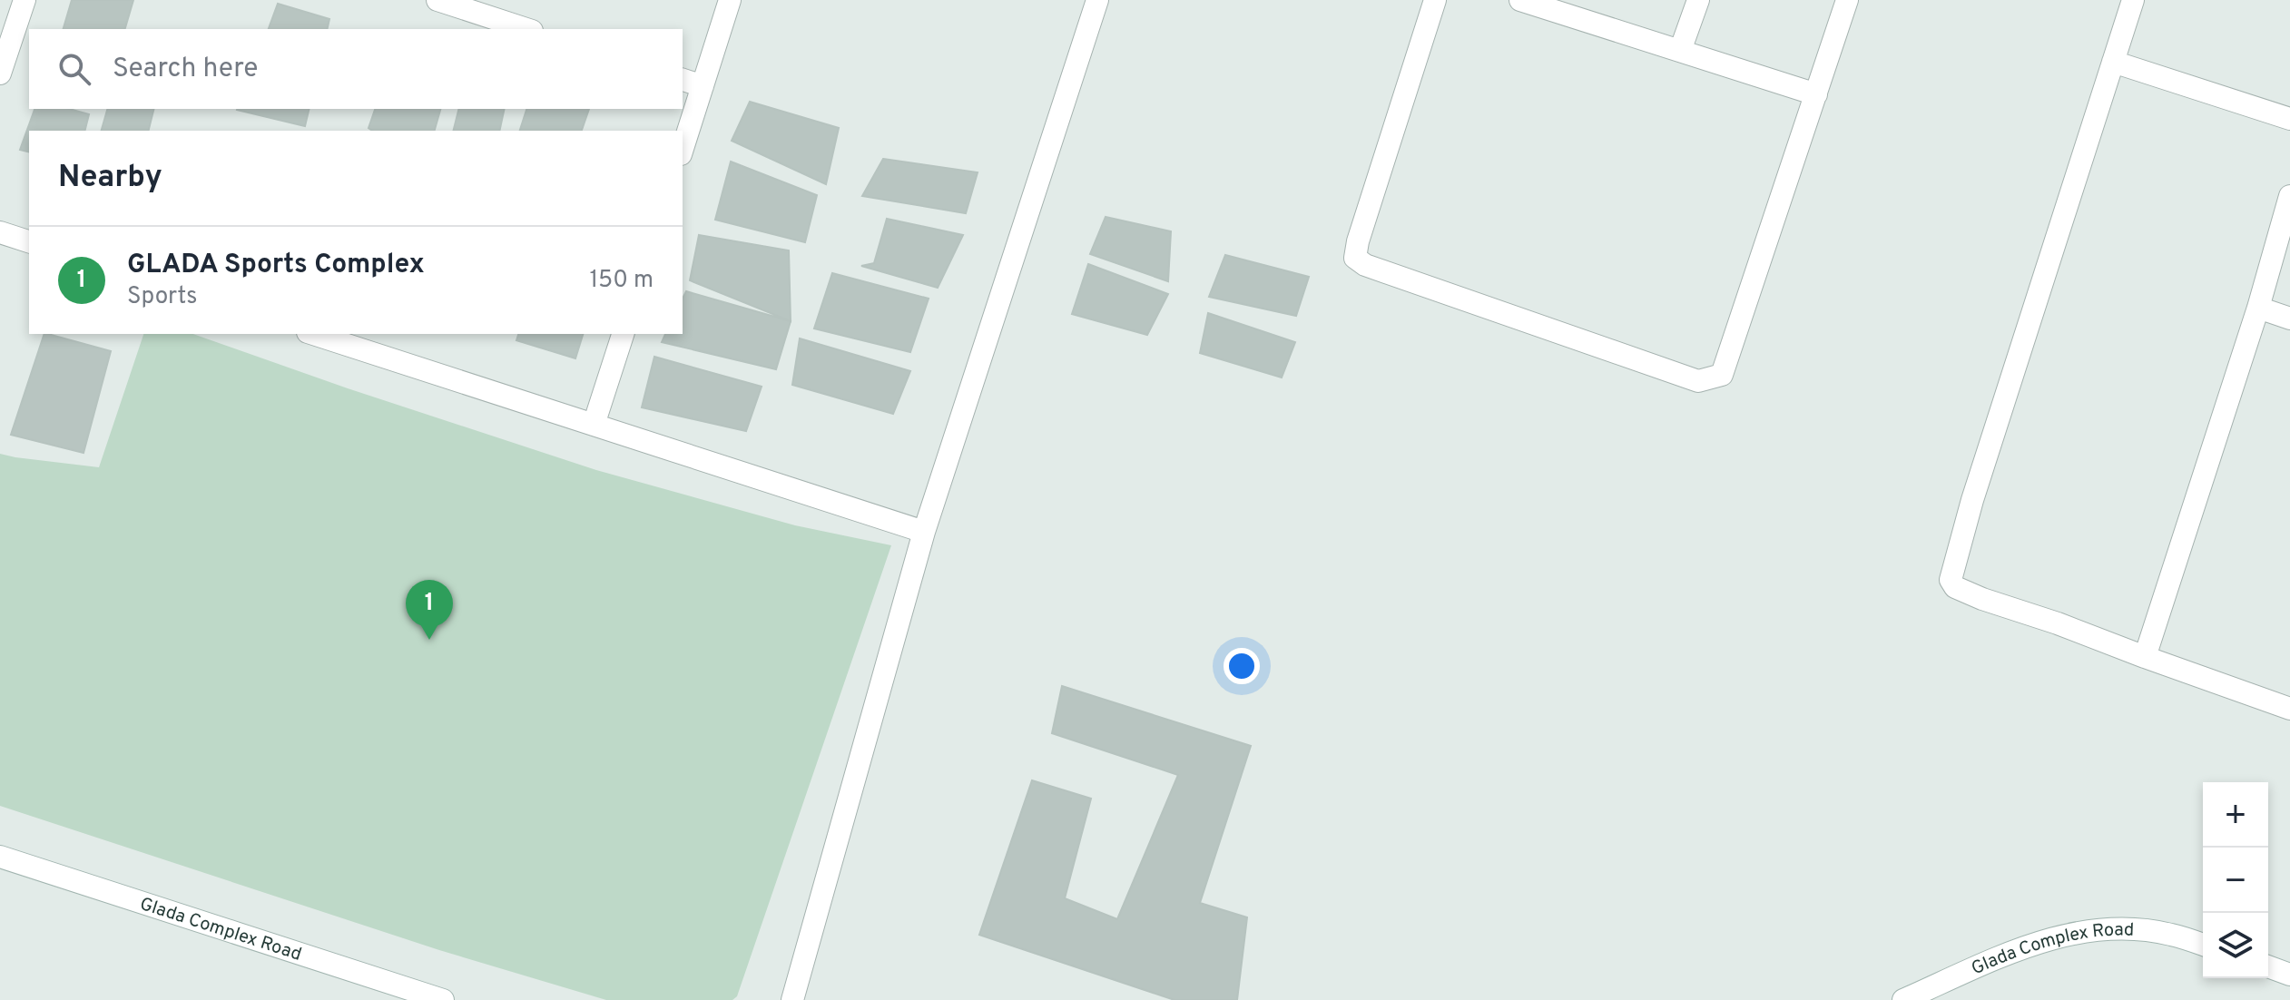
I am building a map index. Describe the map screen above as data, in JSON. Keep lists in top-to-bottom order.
{
  "streets": {
    "street": ["Glada Complex Road"]
  },
  "page": {
    "search": "Search here",
    "heading": "Nearby",
    "list": [
      {
        "mark": "1",
        "name": "GLADA Sports Complex",
        "note": "Sports",
        "value": "150 m"
      }
    ],
    "pins": "1",
    "map_buttons": ["+", "−"]
  }
}
